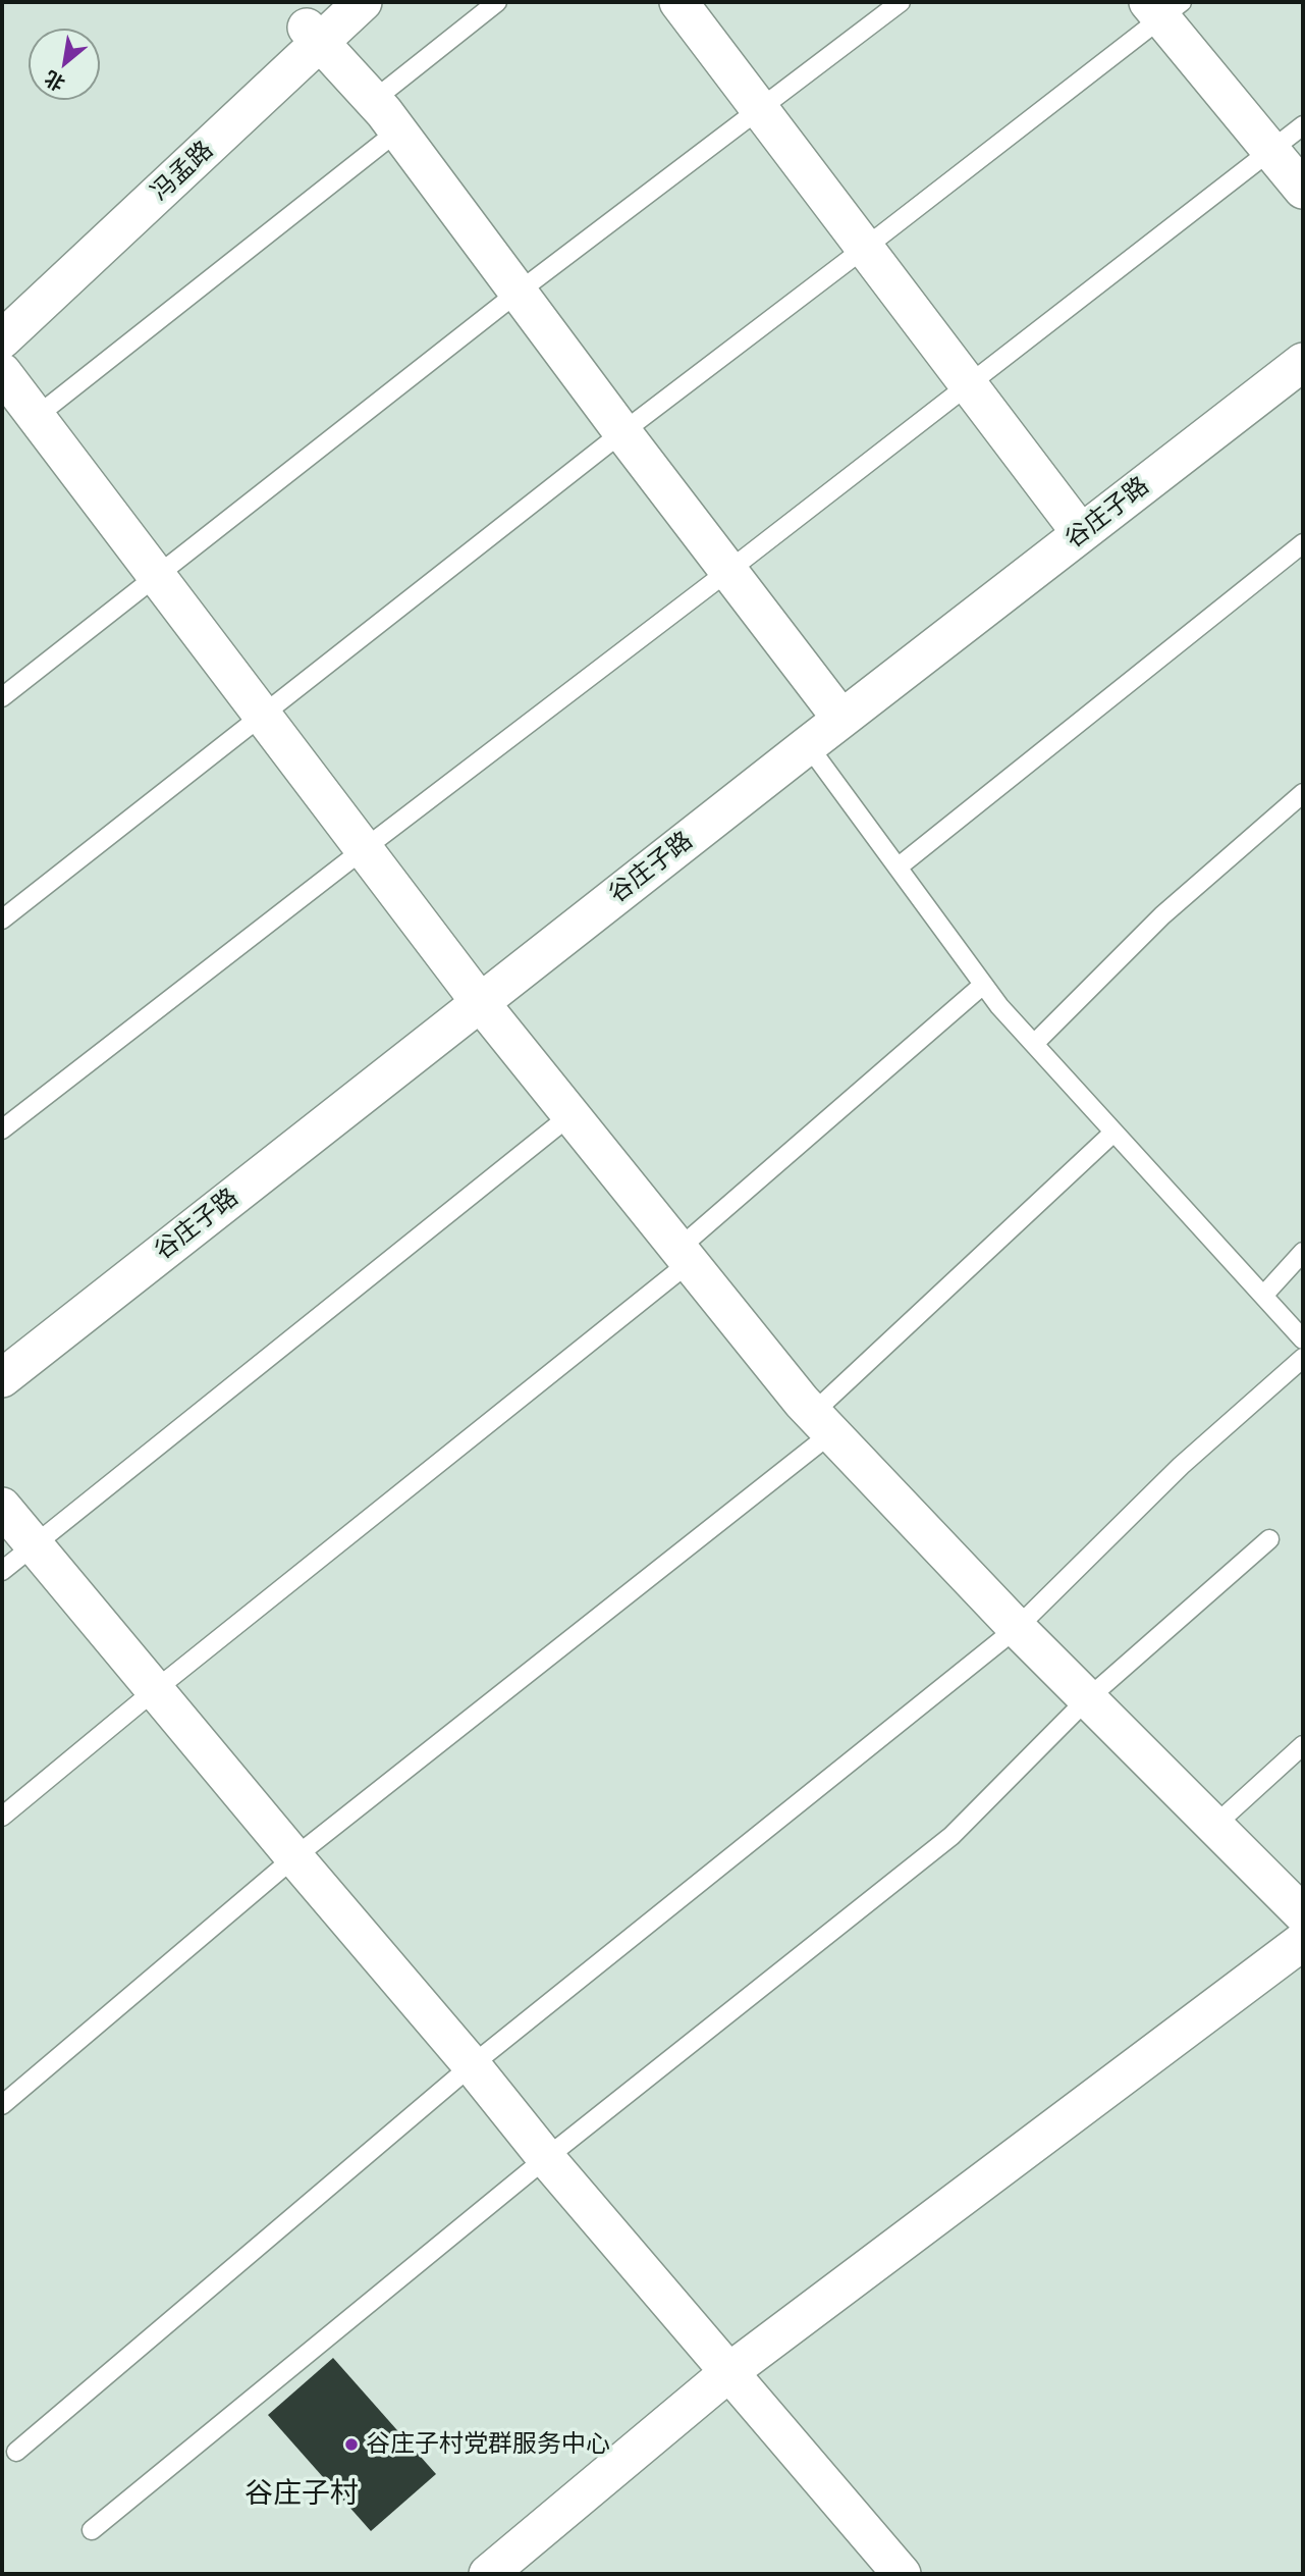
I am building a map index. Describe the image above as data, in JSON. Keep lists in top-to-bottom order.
{
  "streets": {
    "street": ["冯孟路", "谷庄子路"]
  },
  "districts": ["谷庄子村"],
  "places": ["谷庄子村党群服务中心"],
  "north": "bottom left"
}
